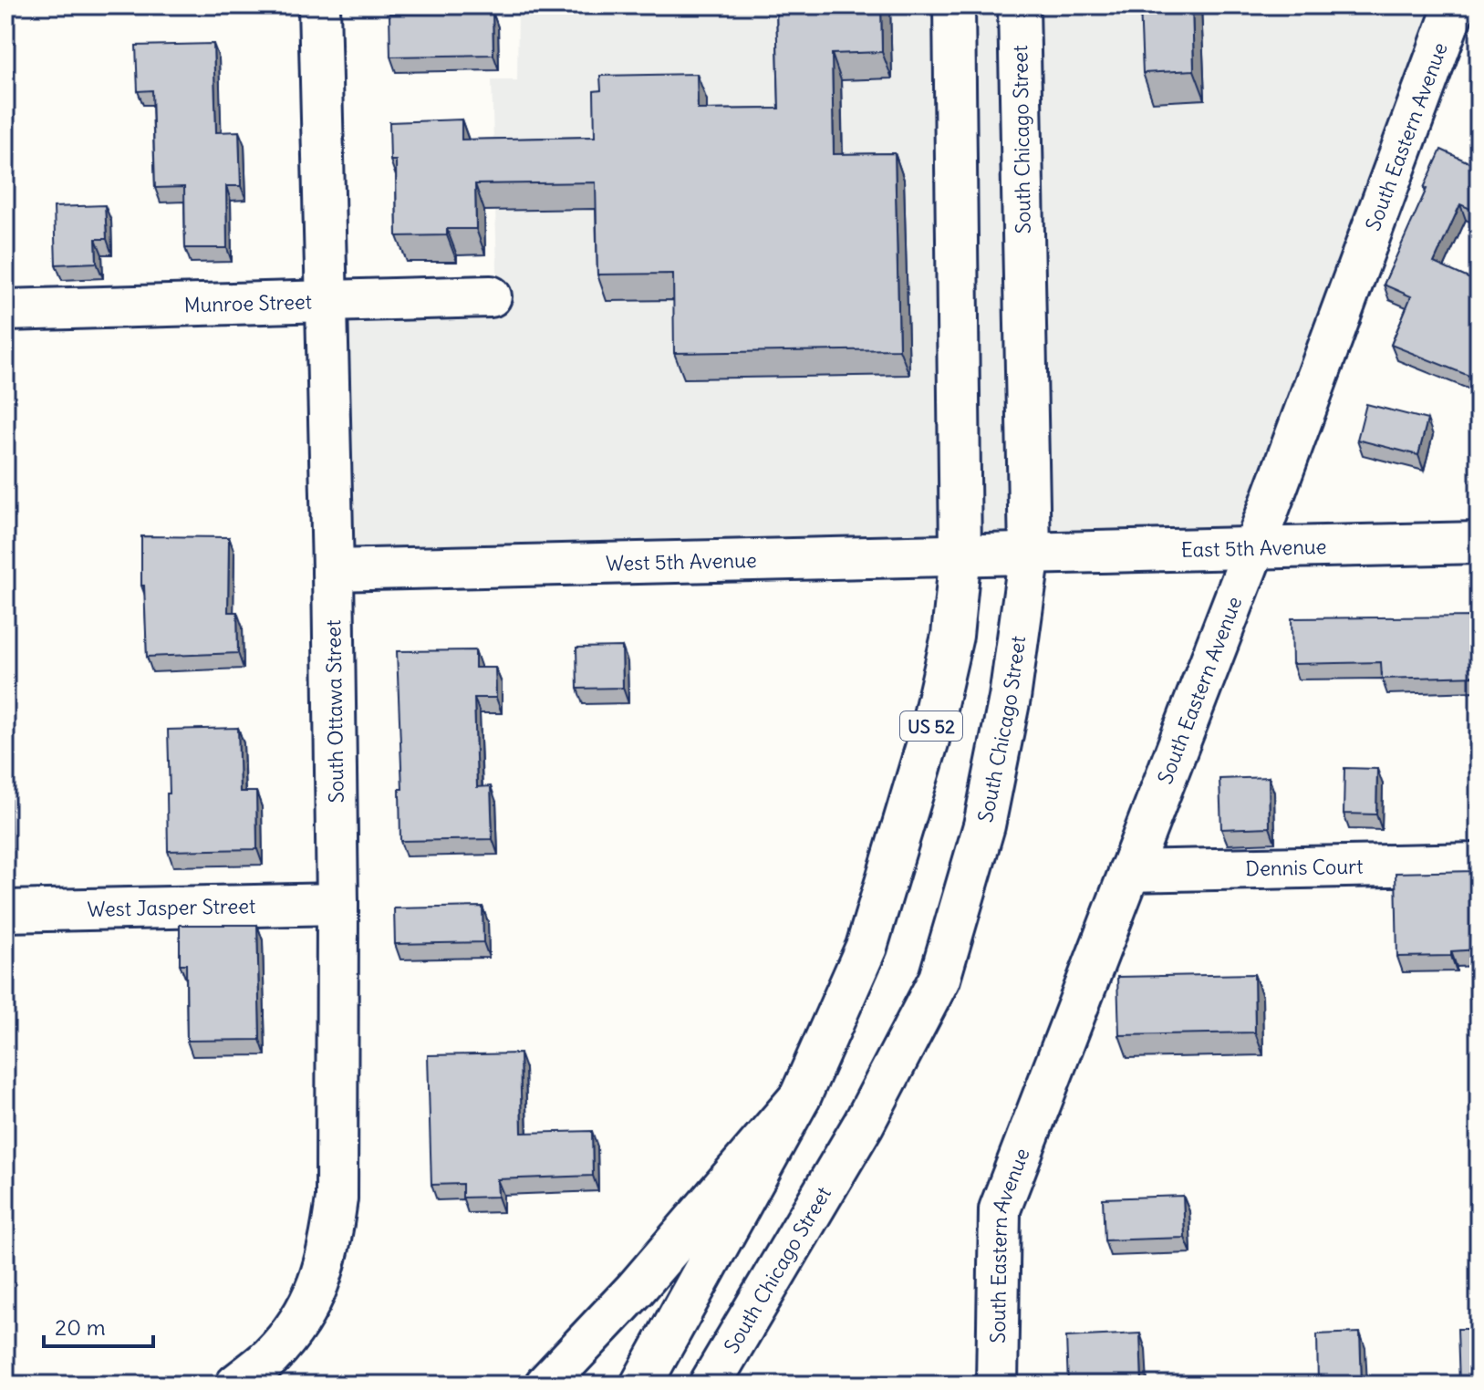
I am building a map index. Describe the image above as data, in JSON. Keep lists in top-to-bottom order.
{
  "streets": {
    "main road": [
      "South Eastern Avenue",
      "South Chicago Street",
      "Munroe Street",
      "East 5th Avenue",
      "West 5th Avenue",
      "South Ottawa Street",
      "US 52",
      "Dennis Court",
      "West Jasper Street"
    ]
  },
  "crossings": [
    ["South Eastern Avenue", "East 5th Avenue"],
    ["South Eastern Avenue", "Dennis Court"],
    ["South Chicago Street", "East 5th Avenue"],
    ["South Chicago Street", "West 5th Avenue"],
    ["Munroe Street", "South Ottawa Street"],
    ["East 5th Avenue", "West 5th Avenue"],
    ["West 5th Avenue", "South Ottawa Street"],
    ["West 5th Avenue", "US 52"],
    ["South Ottawa Street", "West Jasper Street"]
  ],
  "scale_bar": "20 m"
}
